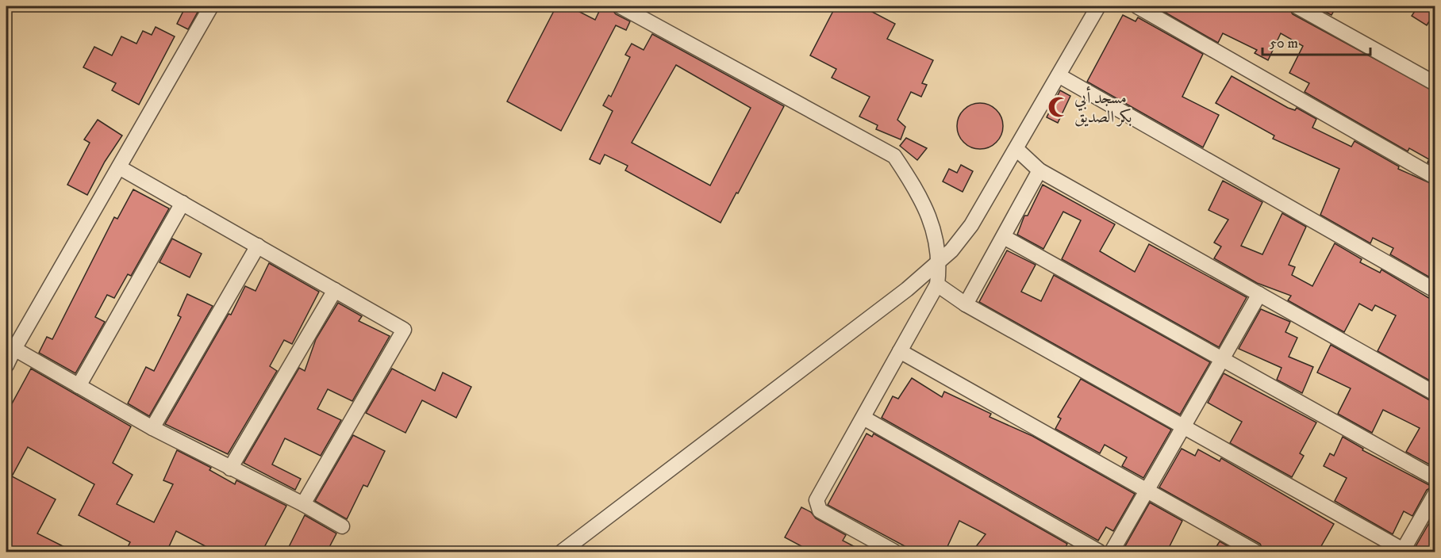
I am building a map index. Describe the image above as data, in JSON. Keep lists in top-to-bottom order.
{
  "places": {
    "mosque": ["مسجد أبي بكر الصديق"]
  },
  "scale_bar": "50 m"
}
